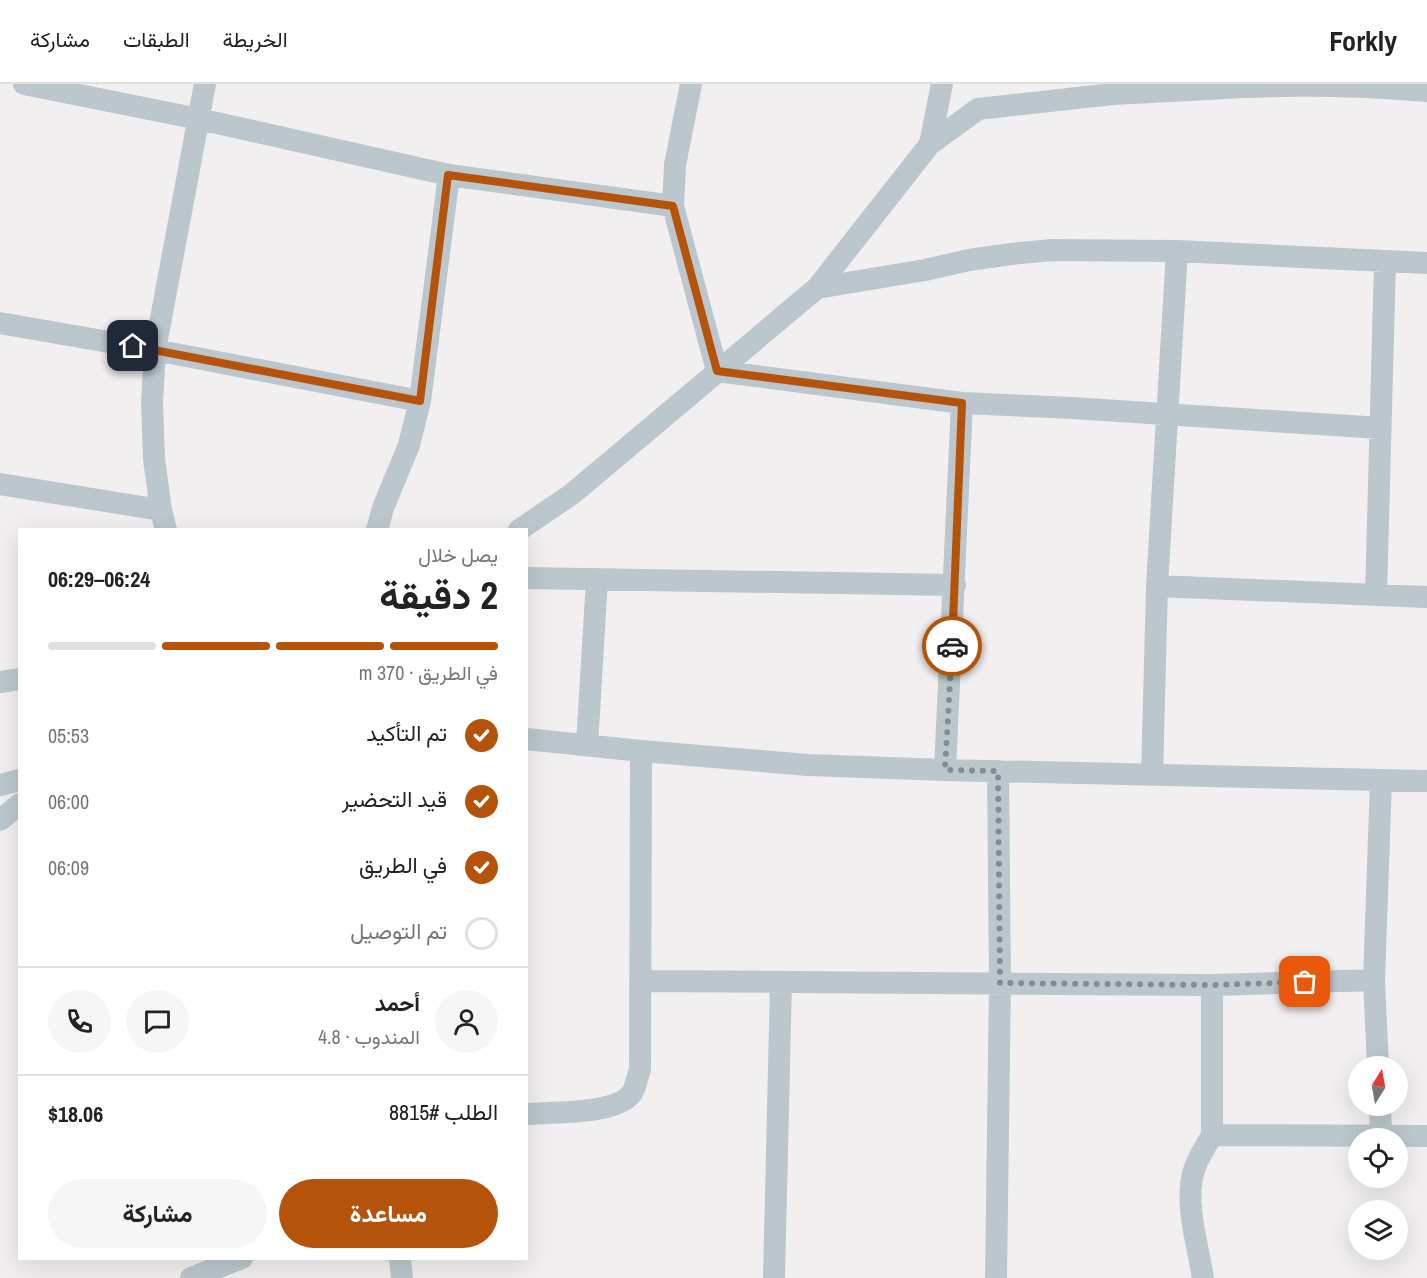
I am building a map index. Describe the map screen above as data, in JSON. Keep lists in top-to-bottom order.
{
  "north": "top",
  "page": {
    "header": "Forkly",
    "nav": ["الخريطة", "الطبقات", "مشاركة"],
    "heading": ["2 دقيقة", "يصل خلال", "06:24–06:29"],
    "panel": [
      "أحمد",
      "المندوب · 4.8",
      "الطلب #8815",
      "$18.06"
    ],
    "bar": "في الطريق · 370 m",
    "list": [
      ["تم التأكيد", "05:53"],
      ["قيد التحضير", "06:00"],
      ["في الطريق", "06:09"],
      "تم التوصيل"
    ],
    "buttons": ["مساعدة", "مشاركة"]
  }
}
